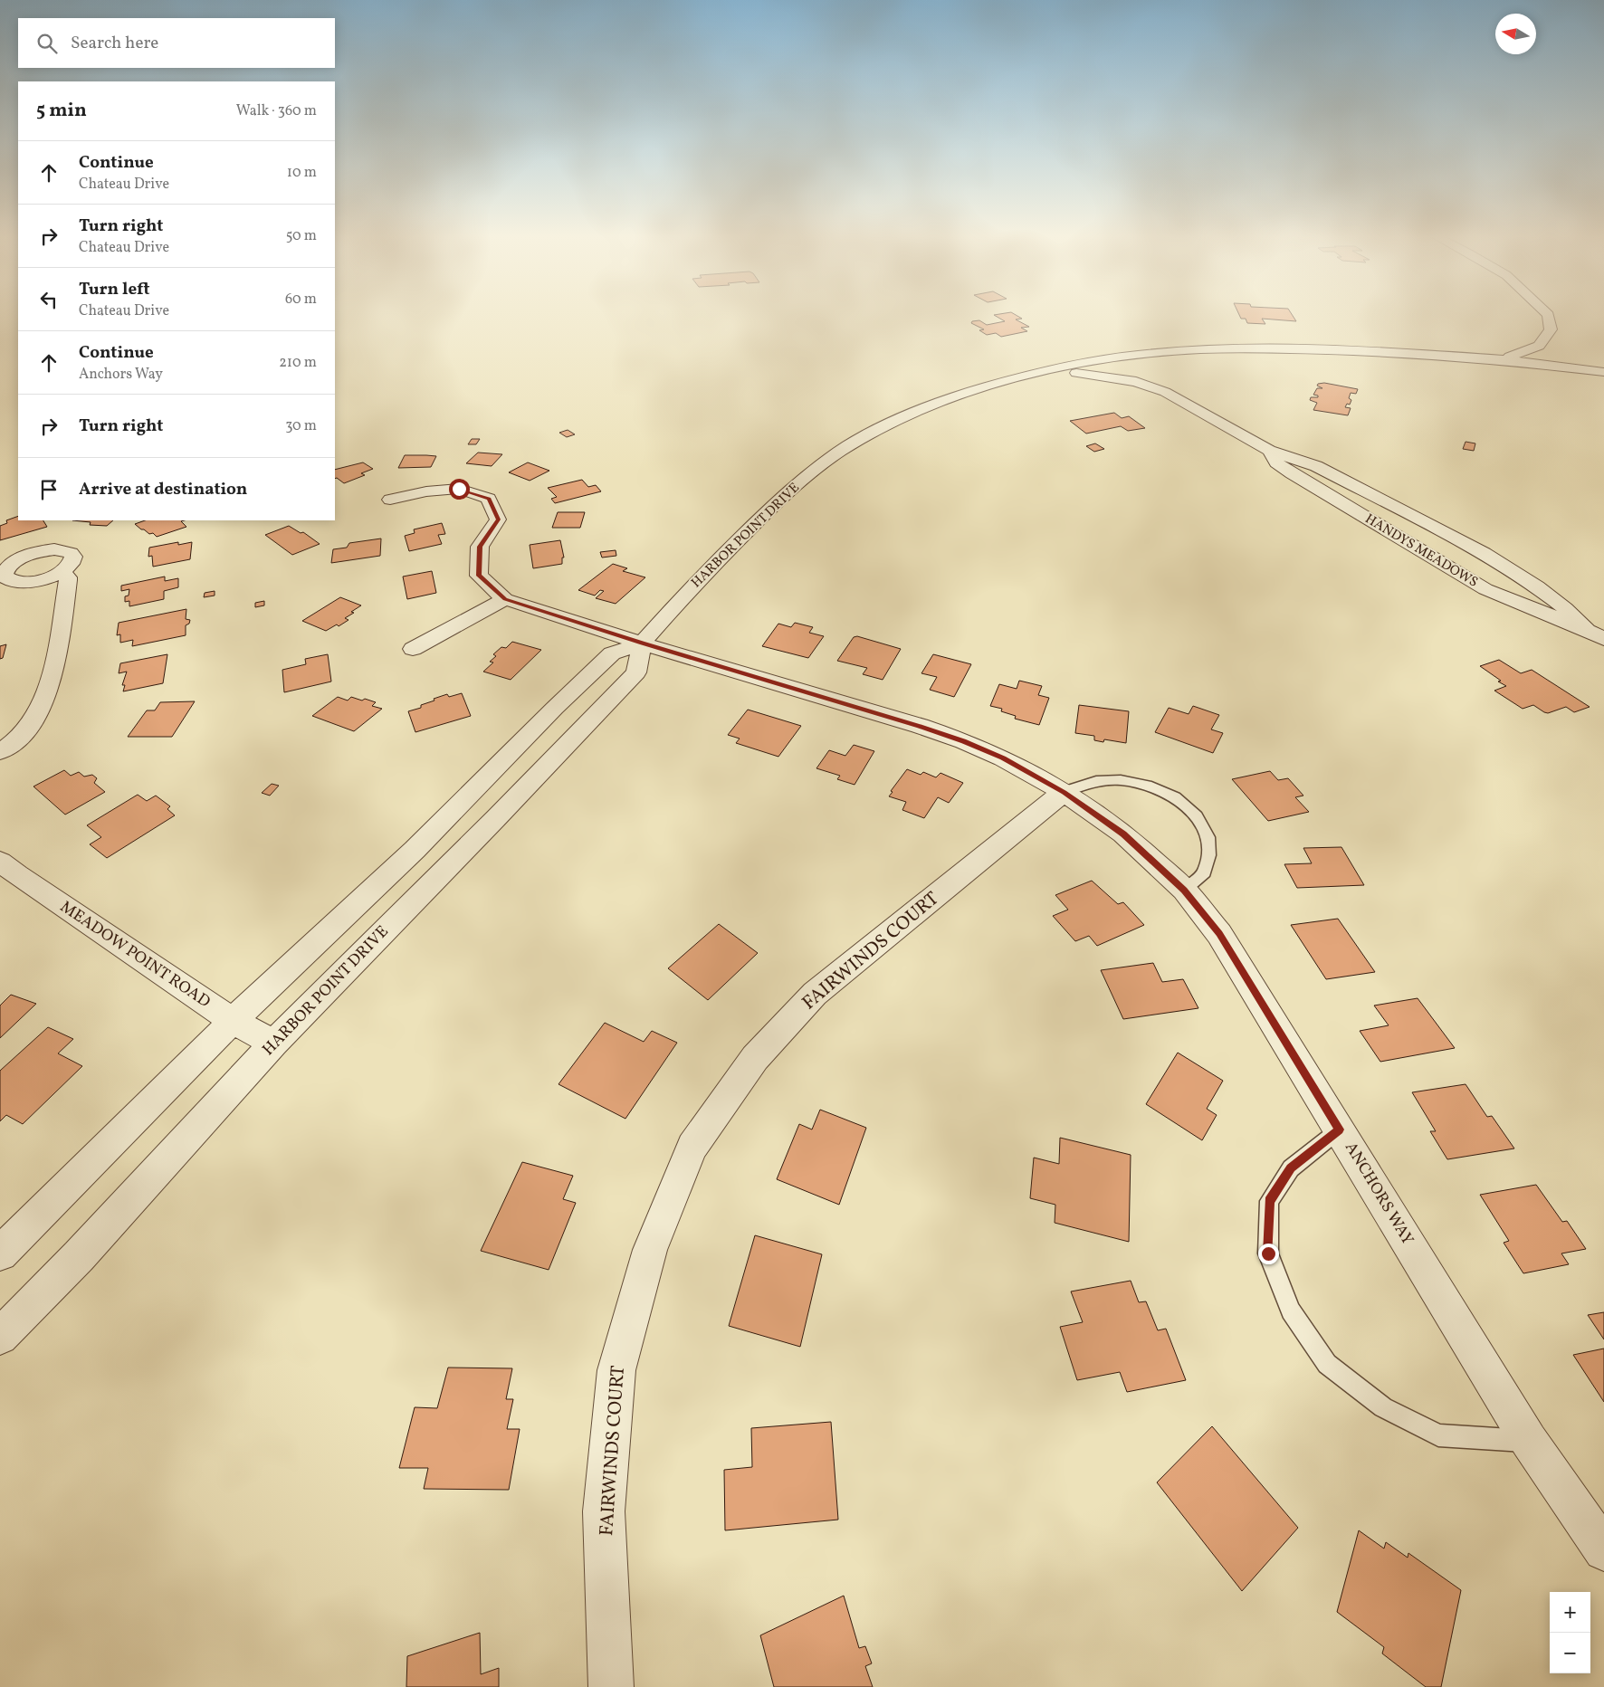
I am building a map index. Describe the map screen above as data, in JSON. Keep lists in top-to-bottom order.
{
  "streets": {
    "street": [
      "HARBOR POINT DRIVE",
      "HANDYS MEADOWS",
      "FAIRWINDS COURT",
      "MEADOW POINT ROAD",
      "ANCHORS WAY"
    ]
  },
  "crossings": [
    ["HARBOR POINT DRIVE", "HANDYS MEADOWS"],
    ["HARBOR POINT DRIVE", "MEADOW POINT ROAD"],
    ["HARBOR POINT DRIVE", "ANCHORS WAY"],
    ["FAIRWINDS COURT", "ANCHORS WAY"]
  ],
  "north": "left",
  "page": {
    "search": "Search here",
    "heading": ["5 min", "Walk · 360 m"],
    "list": [
      ["Continue", "Chateau Drive", "10 m"],
      ["Turn right", "Chateau Drive", "50 m"],
      ["Turn left", "Chateau Drive", "60 m"],
      ["Continue", "Anchors Way", "210 m"],
      ["Turn right", "30 m"],
      "Arrive at destination"
    ],
    "map_buttons": ["+", "−"]
  }
}
